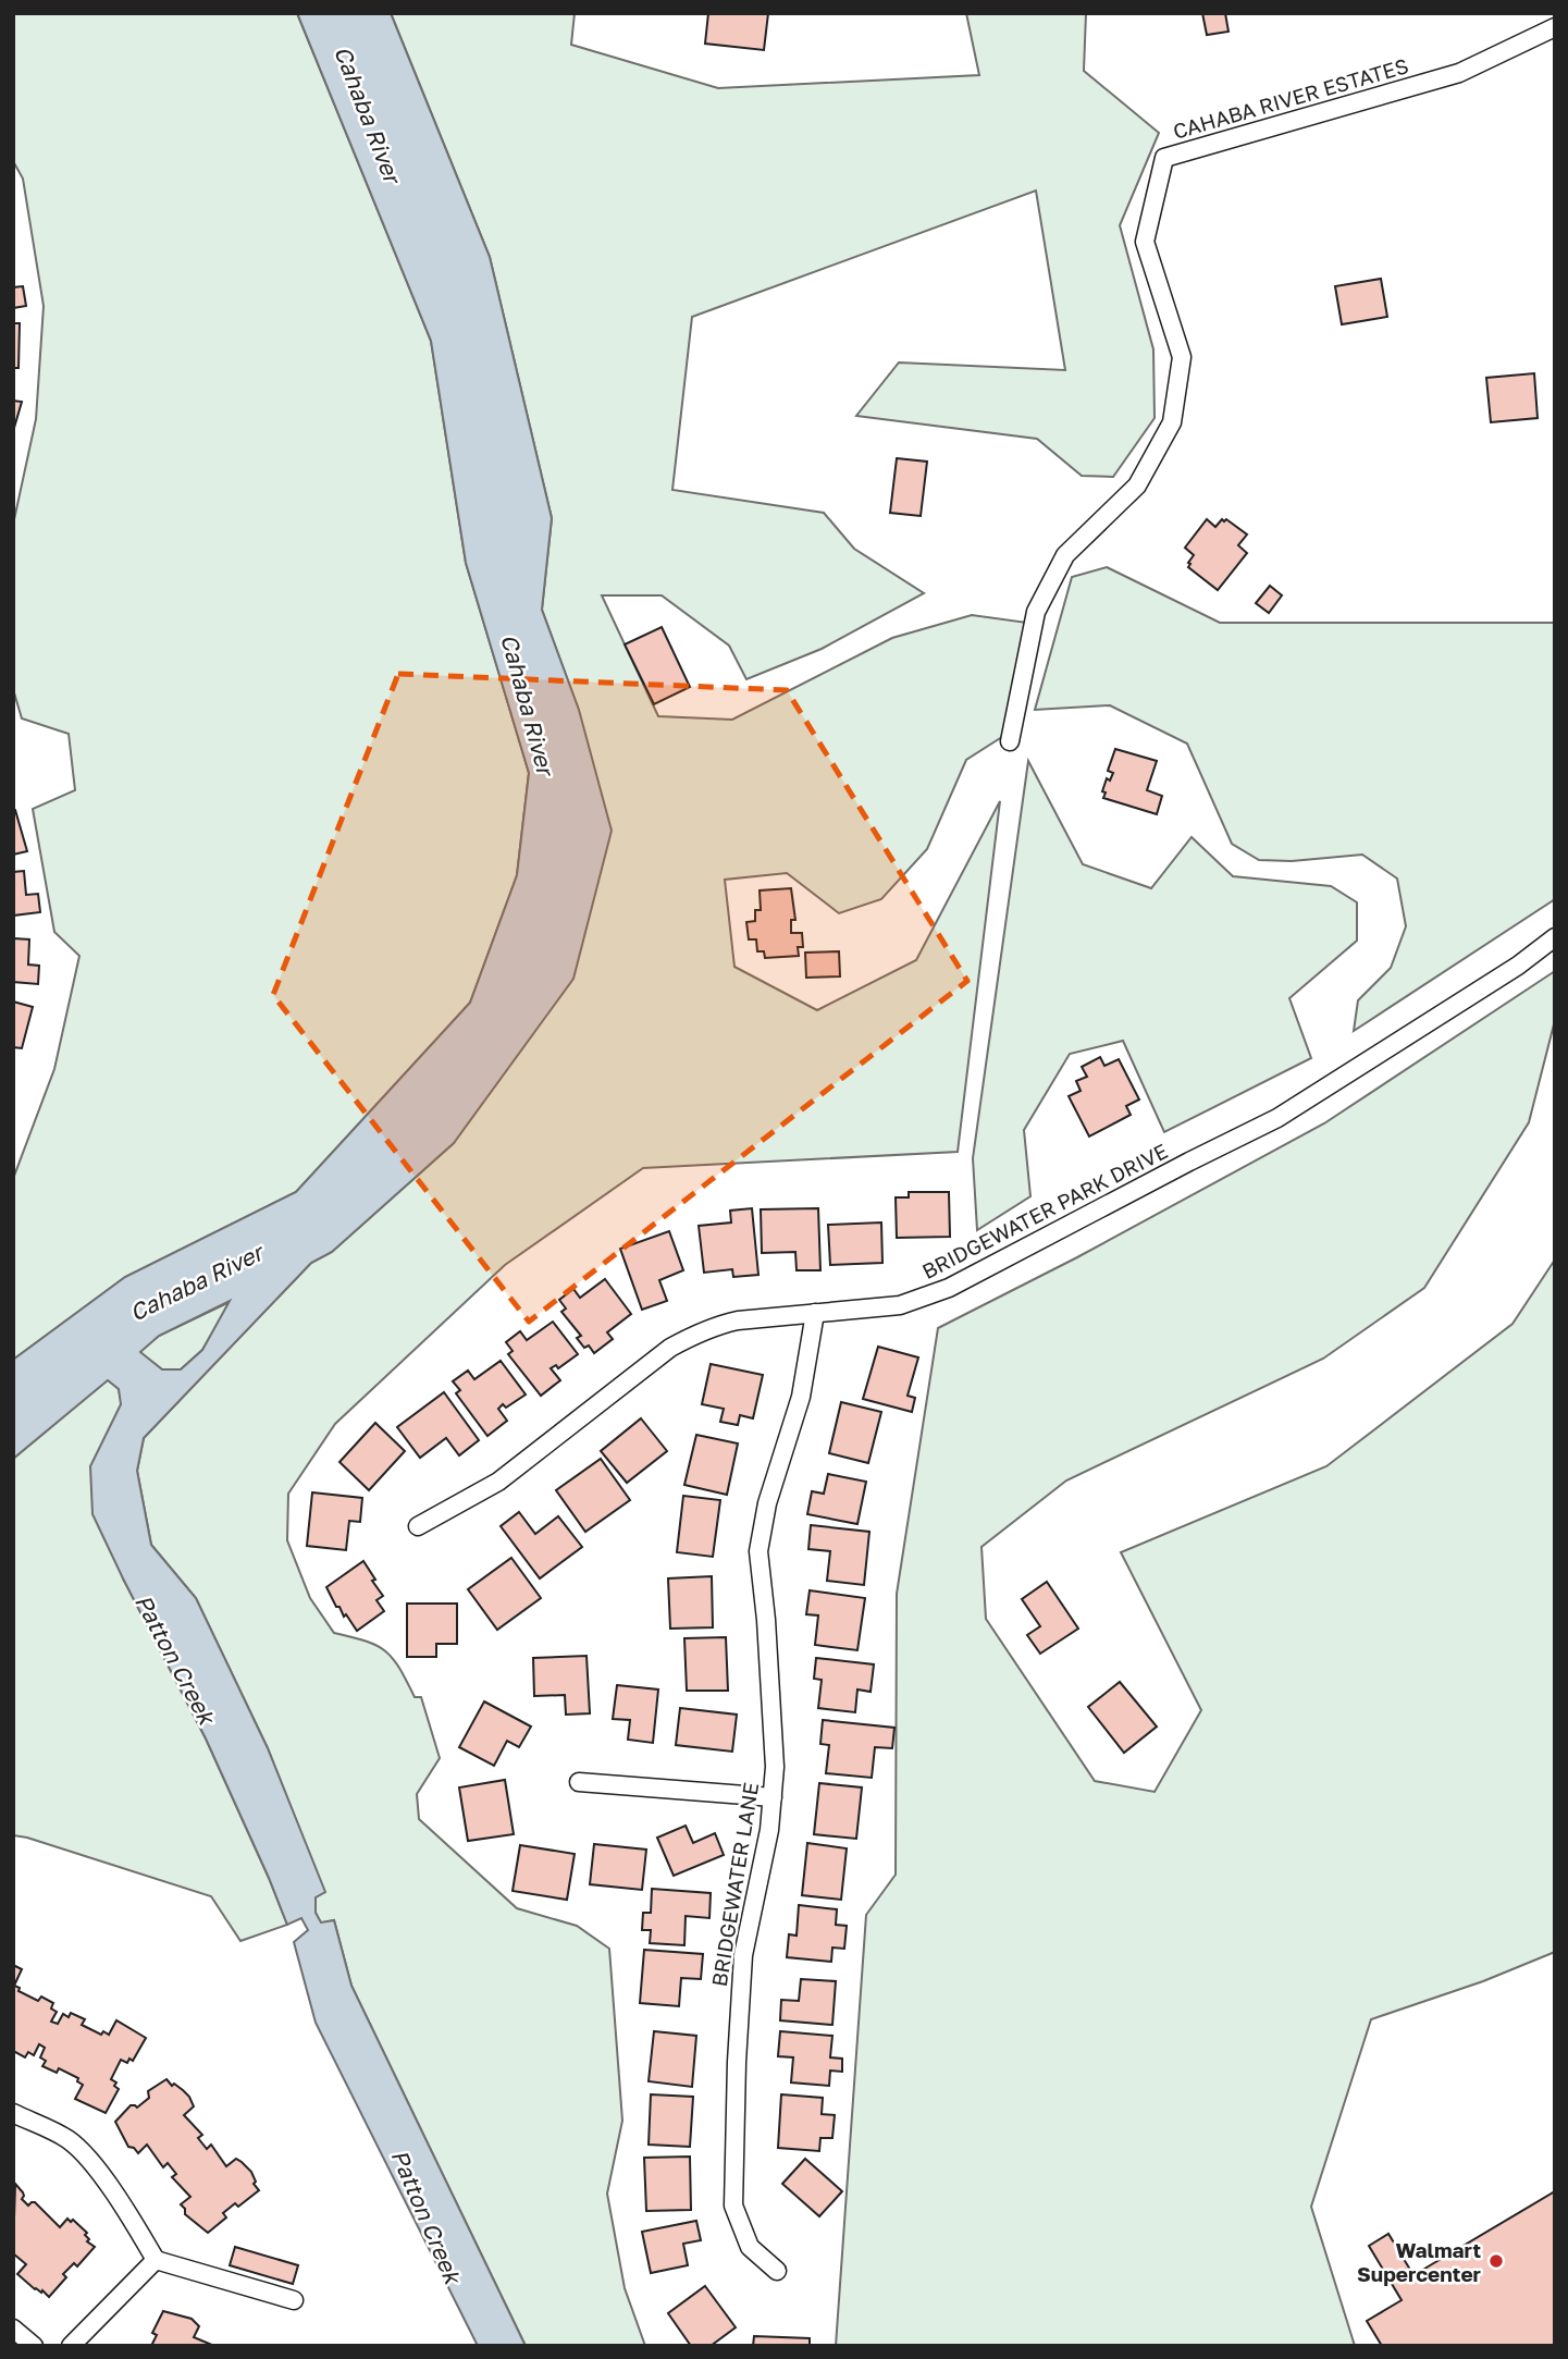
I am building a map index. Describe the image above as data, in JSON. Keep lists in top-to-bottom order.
{
  "streets": {
    "street": ["CAHABA RIVER ESTATES", "BRIDGEWATER PARK DRIVE", "BRIDGEWATER LANE"]
  },
  "crossings": [
    ["BRIDGEWATER PARK DRIVE", "BRIDGEWATER LANE"]
  ],
  "water": ["Cahaba River", "Patton Creek"],
  "places": ["Walmart Supercenter"]
}
